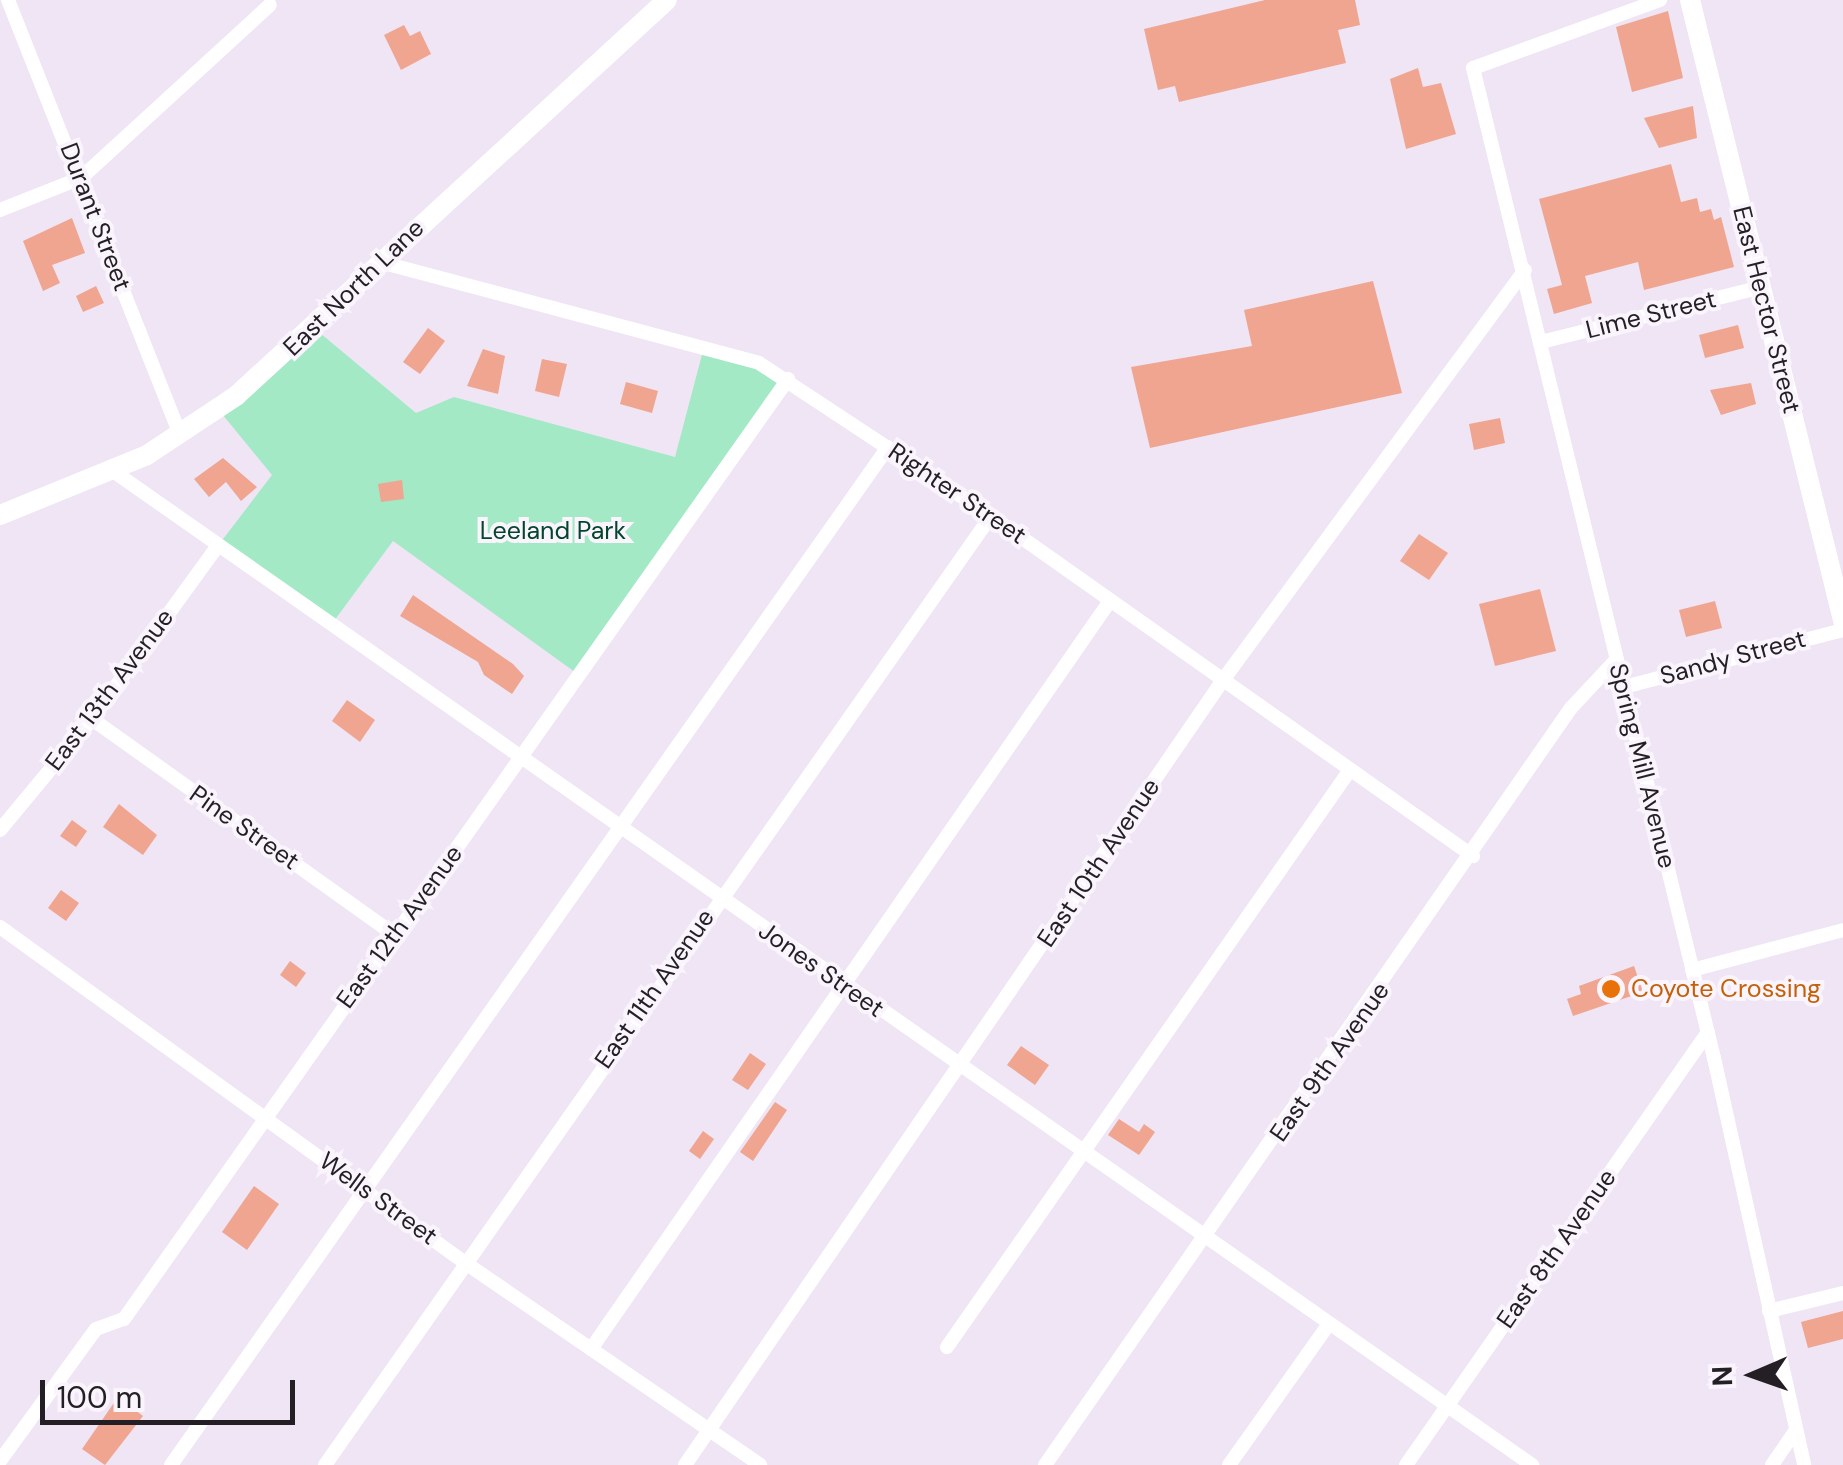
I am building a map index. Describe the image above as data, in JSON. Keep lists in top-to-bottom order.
{
  "streets": {
    "street": [
      "Durant Street",
      "East North Lane",
      "East Hector Street",
      "Lime Street",
      "Righter Street",
      "Sandy Street",
      "East 13th Avenue",
      "Spring Mill Avenue",
      "Pine Street",
      "East 10th Avenue",
      "East 12th Avenue",
      "Jones Street",
      "East 11th Avenue",
      "East 9th Avenue",
      "Wells Street",
      "East 8th Avenue"
    ]
  },
  "crossings": [
    ["Durant Street", "East North Lane"],
    ["East North Lane", "Righter Street"],
    ["East North Lane", "Jones Street"],
    ["East Hector Street", "Lime Street"],
    ["Lime Street", "Spring Mill Avenue"],
    ["Righter Street", "East 10th Avenue"],
    ["Righter Street", "East 12th Avenue"],
    ["Righter Street", "East 11th Avenue"],
    ["Righter Street", "East 9th Avenue"],
    ["Sandy Street", "Spring Mill Avenue"],
    ["East 13th Avenue", "Pine Street"],
    ["East 13th Avenue", "Jones Street"],
    ["Spring Mill Avenue", "East 10th Avenue"],
    ["Spring Mill Avenue", "East 9th Avenue"],
    ["Spring Mill Avenue", "East 8th Avenue"],
    ["Pine Street", "East 12th Avenue"],
    ["East 10th Avenue", "Jones Street"],
    ["East 10th Avenue", "Wells Street"],
    ["East 12th Avenue", "Jones Street"],
    ["East 12th Avenue", "Wells Street"],
    ["Jones Street", "East 11th Avenue"],
    ["Jones Street", "East 9th Avenue"],
    ["Jones Street", "East 8th Avenue"],
    ["East 11th Avenue", "Wells Street"]
  ],
  "parks": ["Leeland Park"],
  "places": ["Coyote Crossing"],
  "scale_bar": "100 m",
  "north": "left"
}
